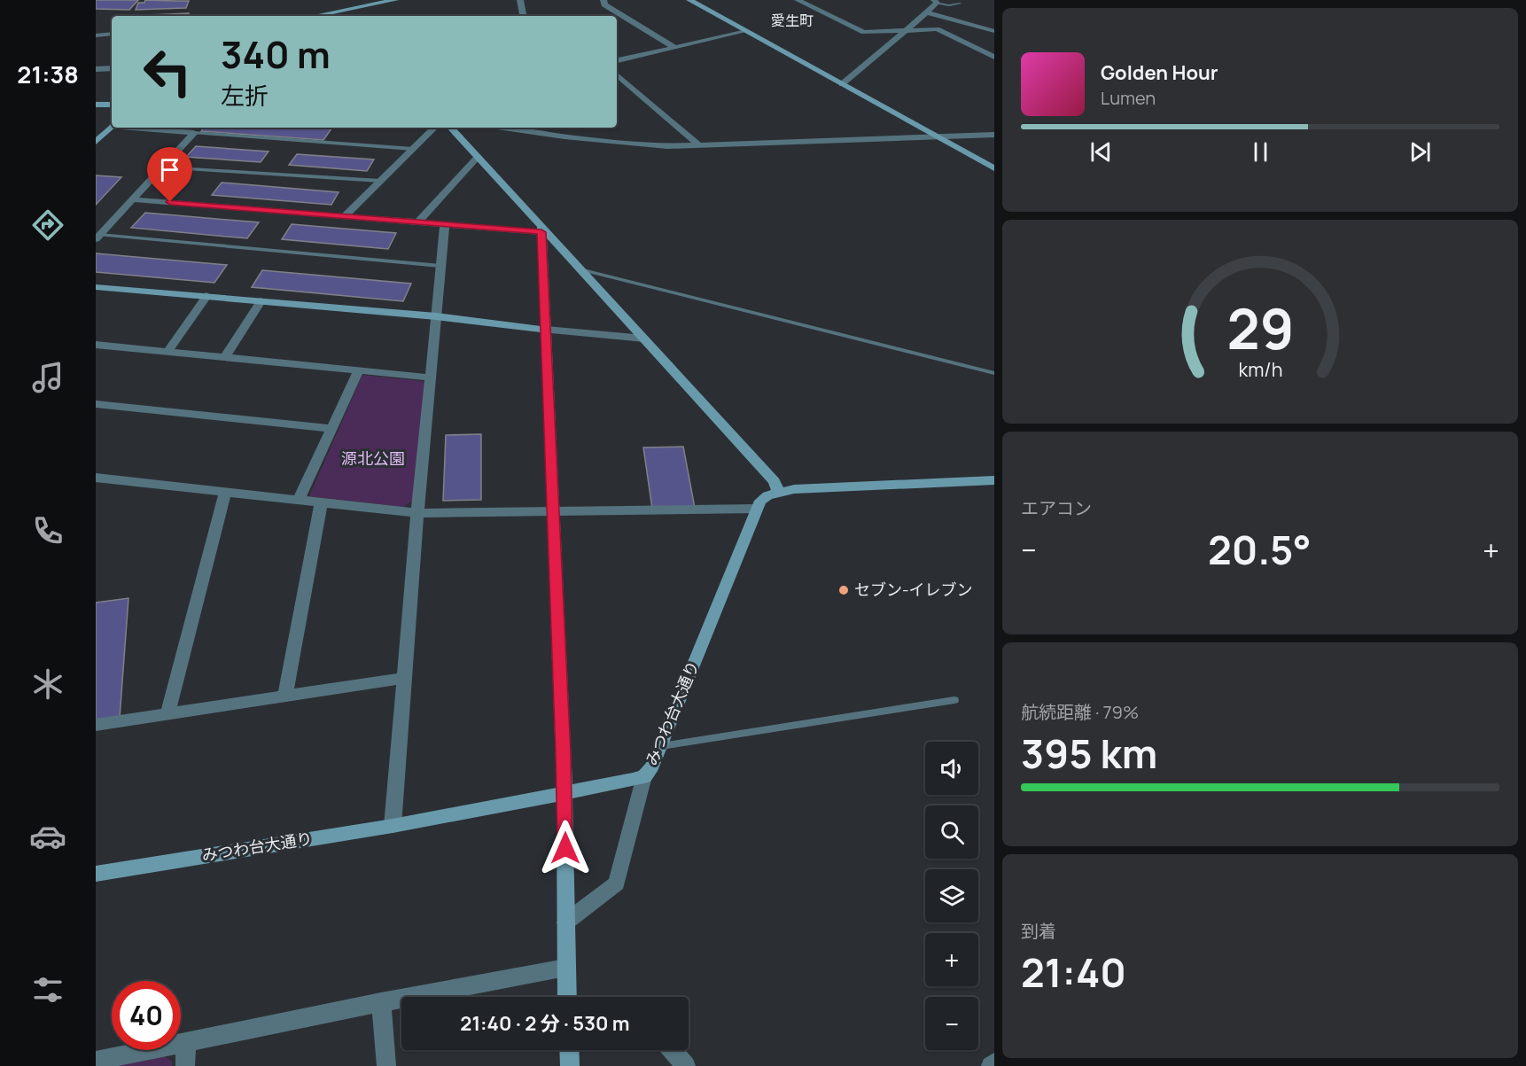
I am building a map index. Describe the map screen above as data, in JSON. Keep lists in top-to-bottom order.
{
  "streets": {
    "street": ["みつわ台大通り"]
  },
  "districts": ["愛生町"],
  "parks": ["源北公園"],
  "places": ["セブン-イレブン"],
  "page": {
    "tabs": "21:38",
    "turn": ["340 m", "左折"],
    "song": ["Golden Hour", "Lumen"],
    "tile": [
      "エアコン",
      ["航続距離 · 79%", "395 km"],
      ["到着", "21:40"]
    ],
    "heat": ["−", "20.5°", "+"],
    "map_buttons": ["+", "−"],
    "limit": "40",
    "trip": "21:40 · 2 分 · 530 m",
    "gauge": ["29", "km/h"]
  }
}
